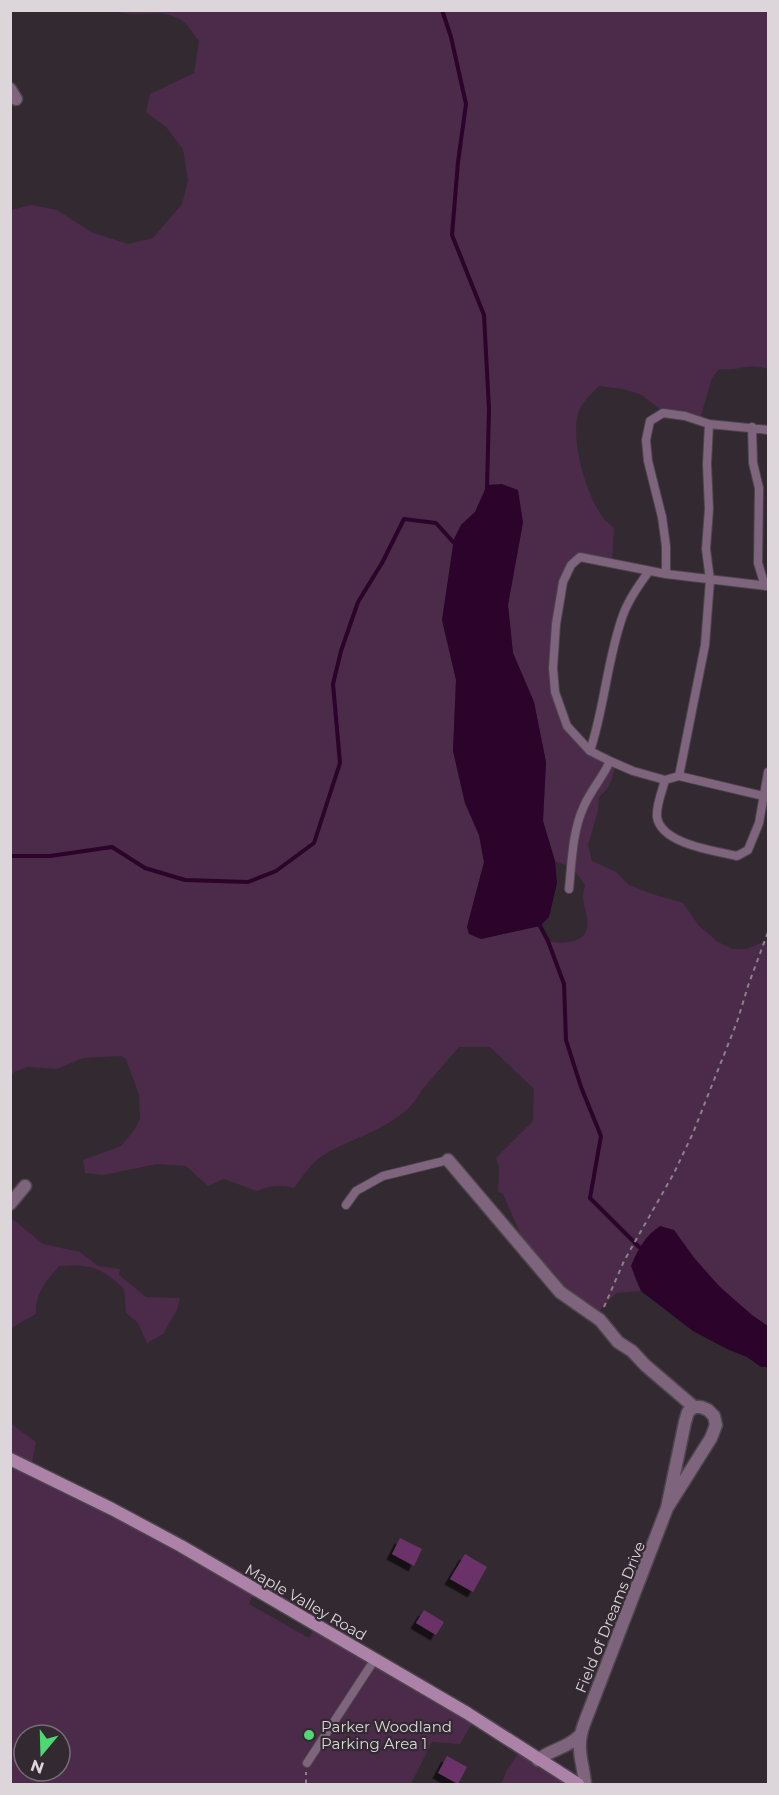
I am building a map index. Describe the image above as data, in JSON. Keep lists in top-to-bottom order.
{
  "streets": {
    "street": ["Maple Valley Road", "Field of Dreams Drive"]
  },
  "places": ["Parker Woodland Parking Area 1"],
  "north": "bottom"
}
